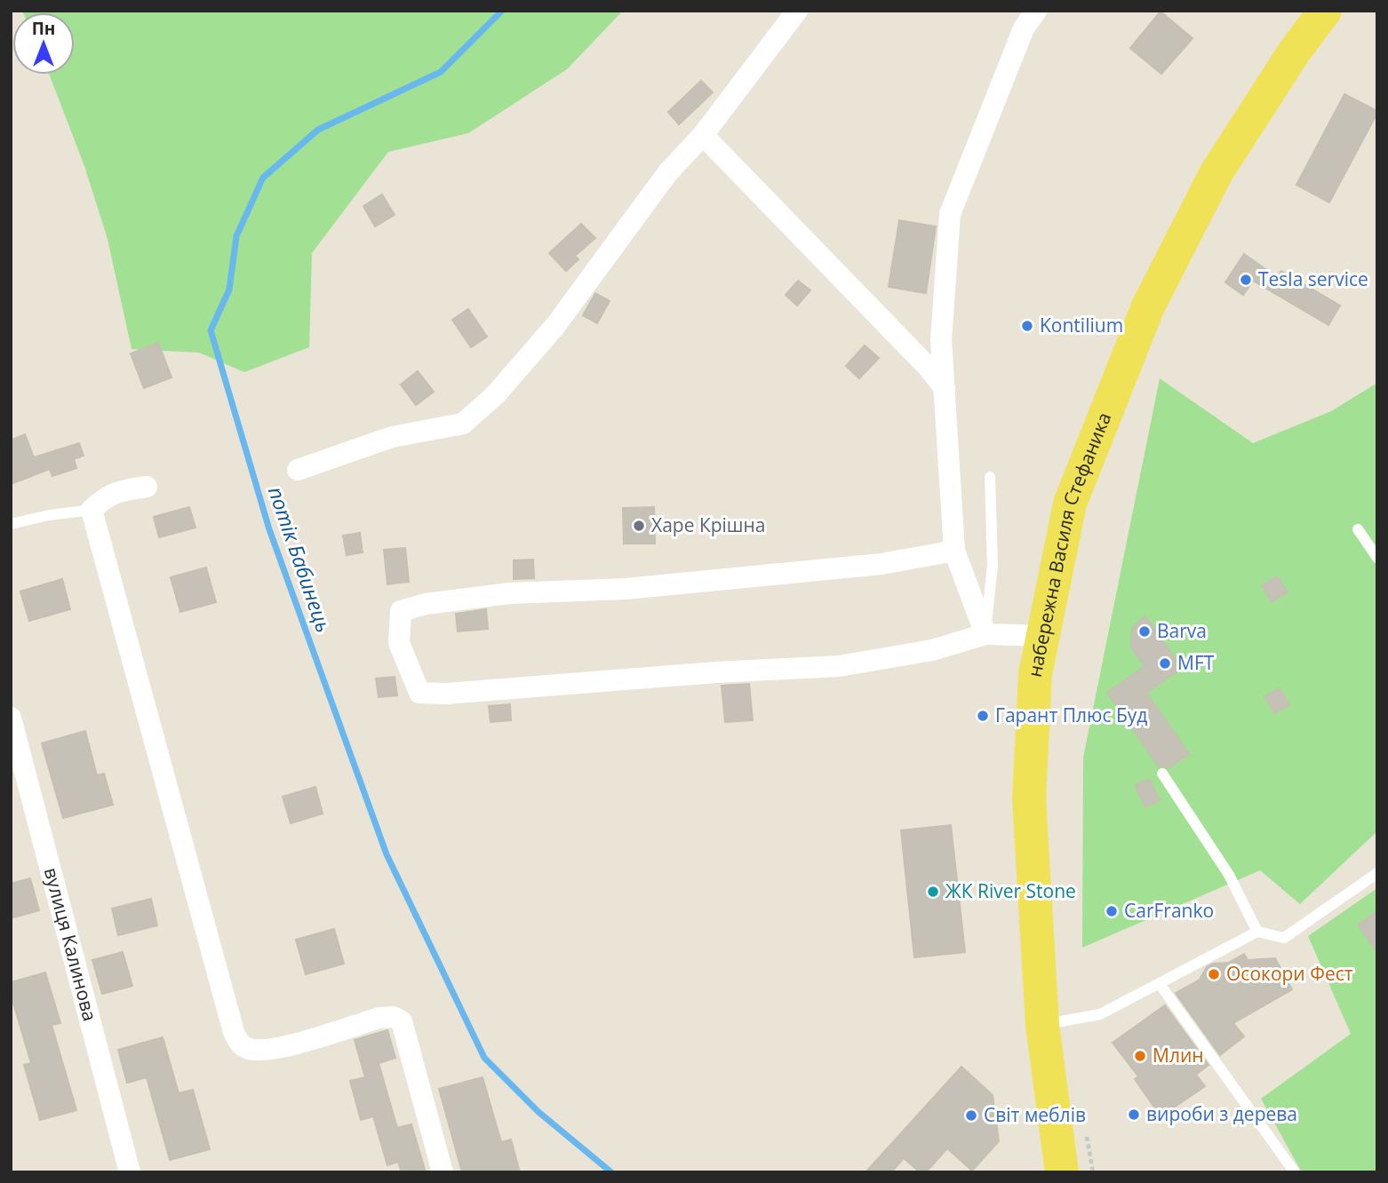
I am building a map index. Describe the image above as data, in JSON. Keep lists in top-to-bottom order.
{
  "streets": {
    "main road": ["набережна Василя Стефаника"],
    "street": ["вулиця Калинова"]
  },
  "water": ["потік Бабинець"],
  "places": [
    "Tesla service",
    "Kontilium",
    "Харе Крішна",
    "Barva",
    "MFT",
    "Гарант Плюс Буд",
    "ЖК River Stone",
    "CarFranko",
    "Осокори Фест",
    "Млин",
    "вироби з дерева",
    "Світ меблів"
  ],
  "north": "top"
}
